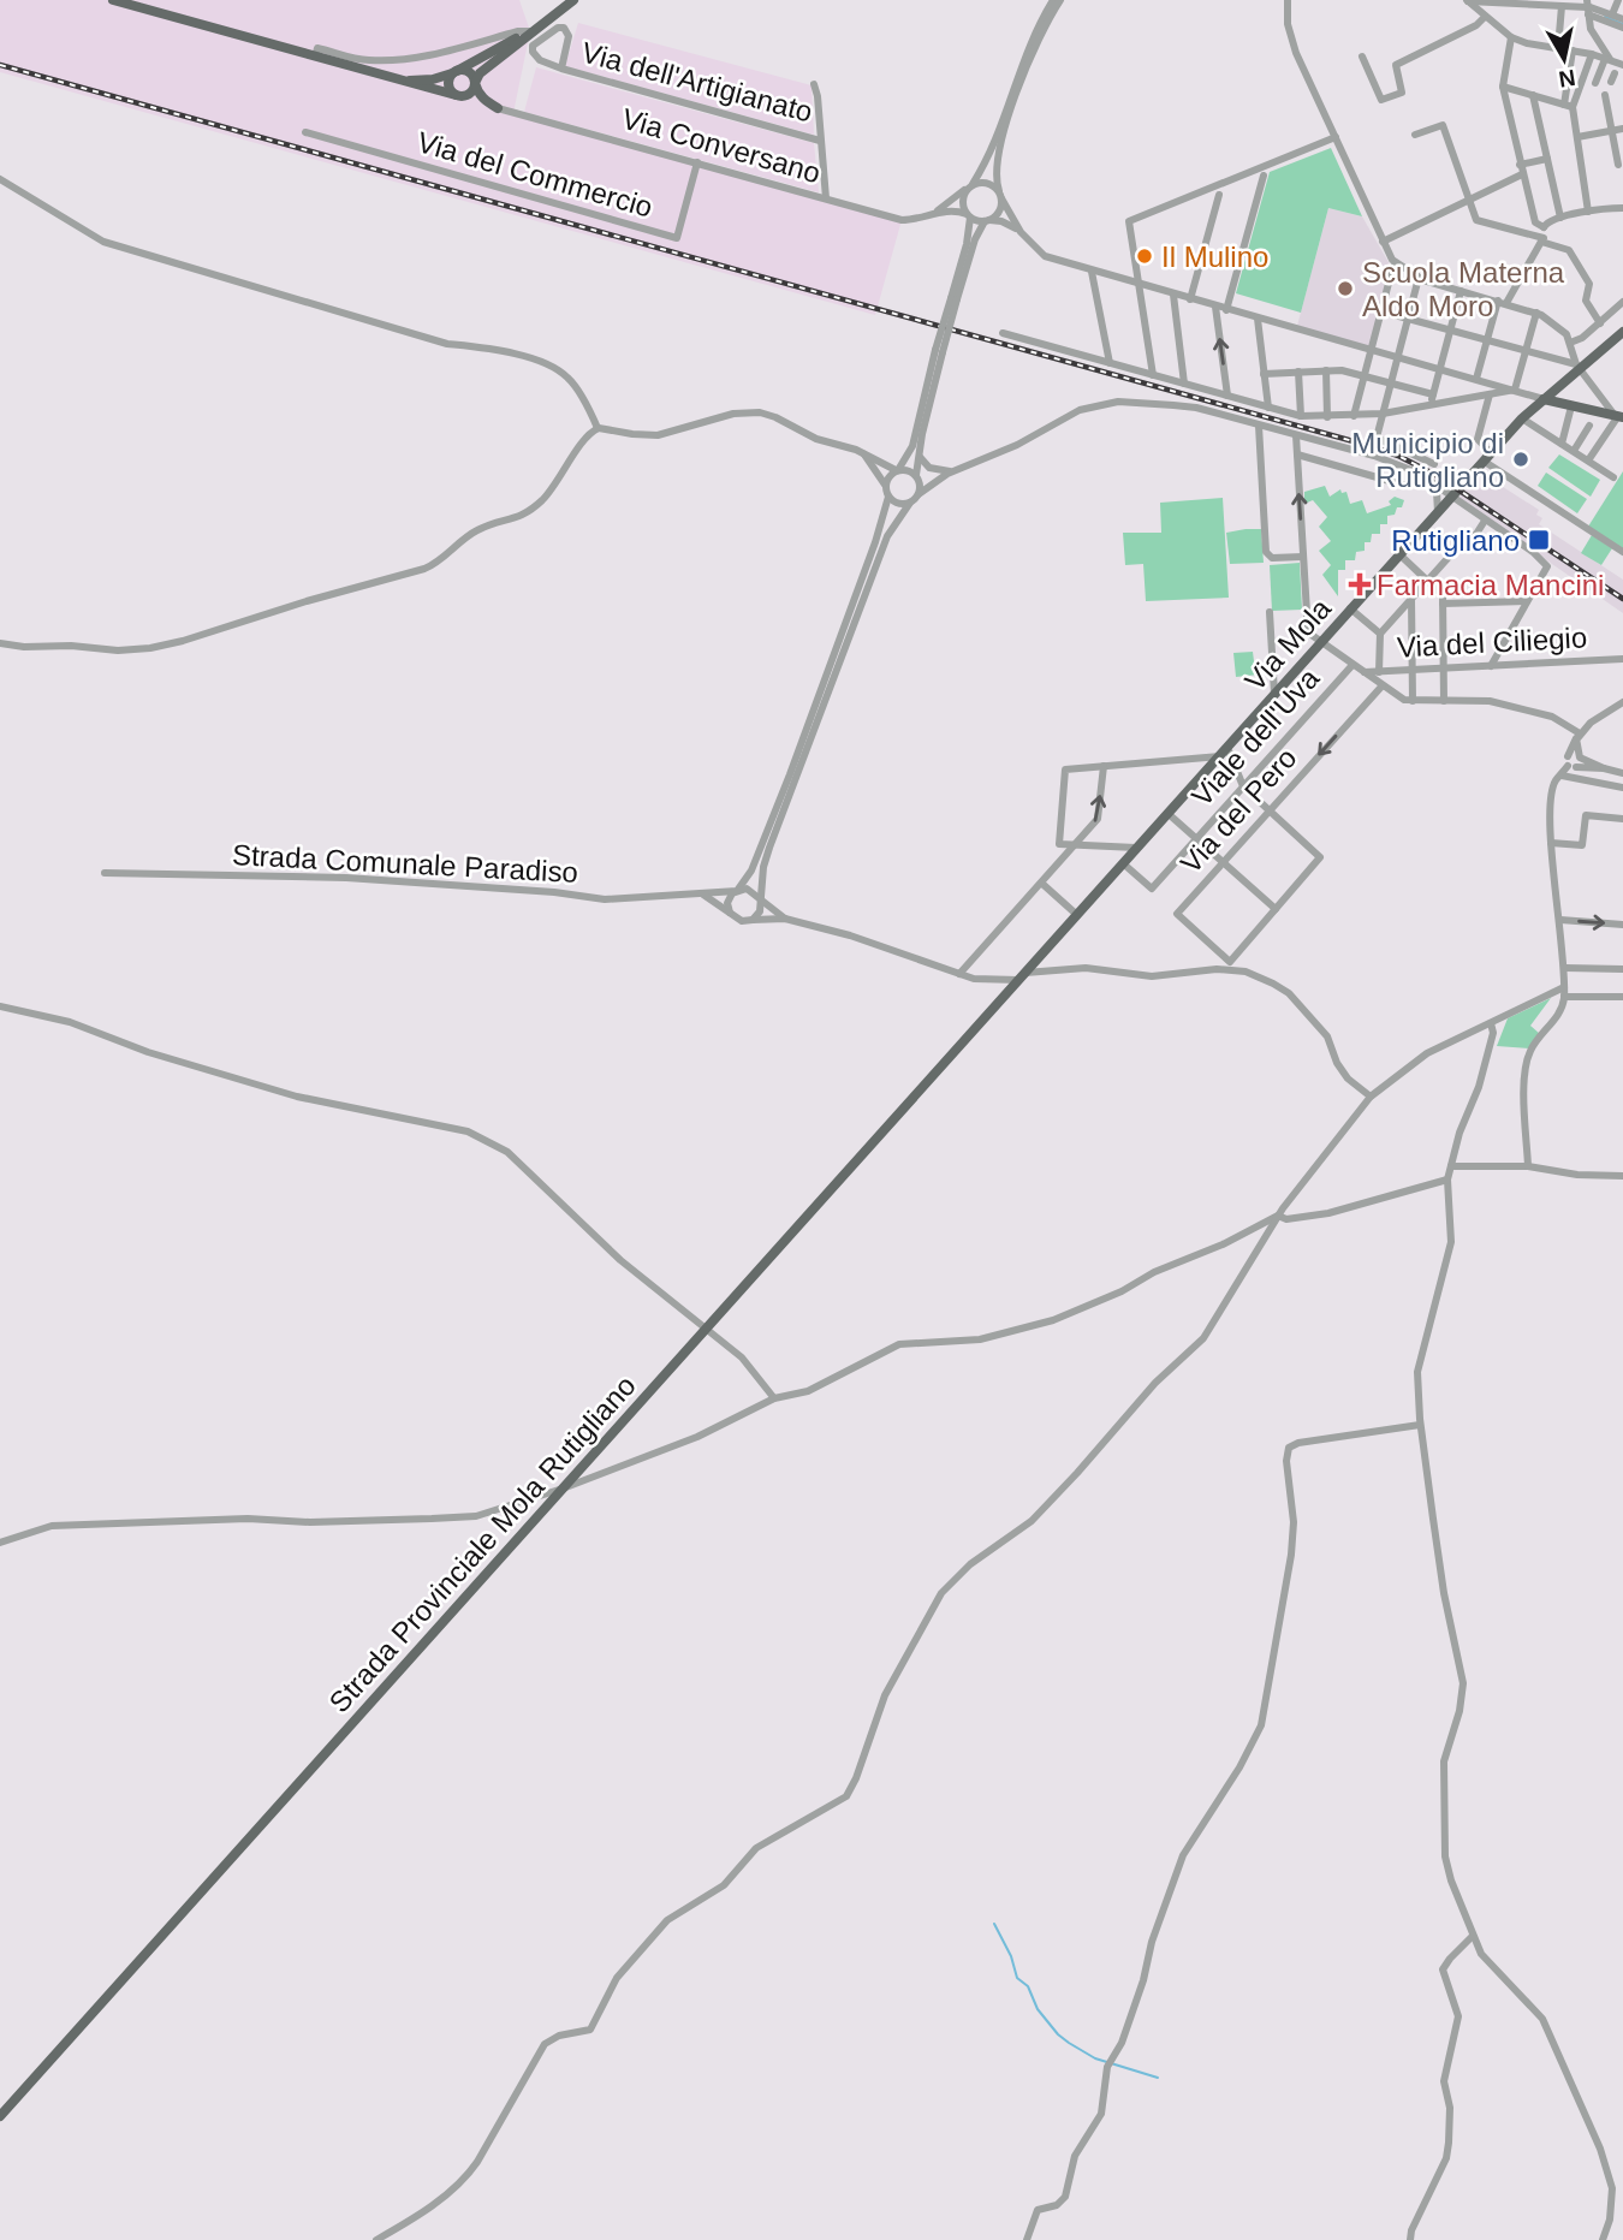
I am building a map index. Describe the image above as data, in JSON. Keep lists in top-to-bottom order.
{
  "streets": {
    "main road": ["Via Mola", "Strada Provinciale Mola Rutigliano"],
    "street": [
      "Via dell'Artigianato",
      "Via Conversano",
      "Via del Commercio",
      "Via del Ciliegio",
      "Viale dell'Uva",
      "Via del Pero",
      "Strada Comunale Paradiso"
    ]
  },
  "crossings": [
    ["Via dell'Artigianato", "Via Conversano"],
    ["Via Conversano", "Via del Commercio"],
    ["Via Mola", "Viale dell'Uva"],
    ["Via Mola", "Strada Provinciale Mola Rutigliano"]
  ],
  "one_way": ["Via del Pero"],
  "places": {
    "other": ["Il Mulino", "Scuola Materna Aldo Moro", "Municipio di Rutigliano"],
    "transit": ["Rutigliano"],
    "health": ["Farmacia Mancini"]
  },
  "north": "bottom"
}
